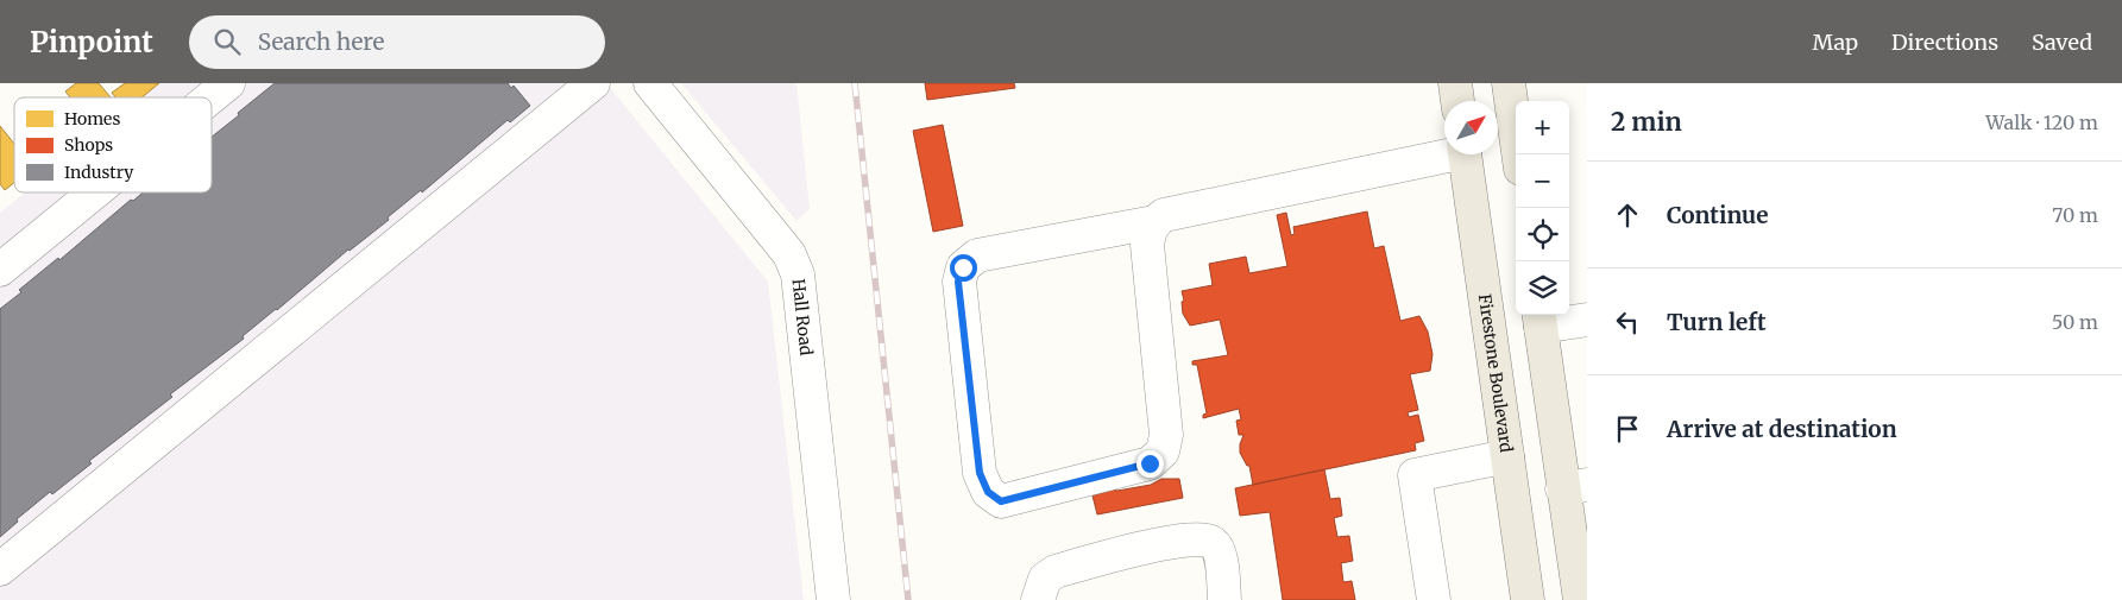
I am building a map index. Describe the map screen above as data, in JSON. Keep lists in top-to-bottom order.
{
  "streets": {
    "main road": ["Firestone Boulevard"],
    "street": ["Hall Road"]
  },
  "legend": ["Homes", "Shops", "Industry"],
  "north": "top right",
  "page": {
    "header": "Pinpoint",
    "search": "Search here",
    "nav": ["Map", "Directions", "Saved"],
    "heading": ["2 min", "Walk · 120 m"],
    "map_buttons": ["+", "−"],
    "list": [
      ["Continue", "70 m"],
      ["Turn left", "50 m"],
      "Arrive at destination"
    ]
  }
}
